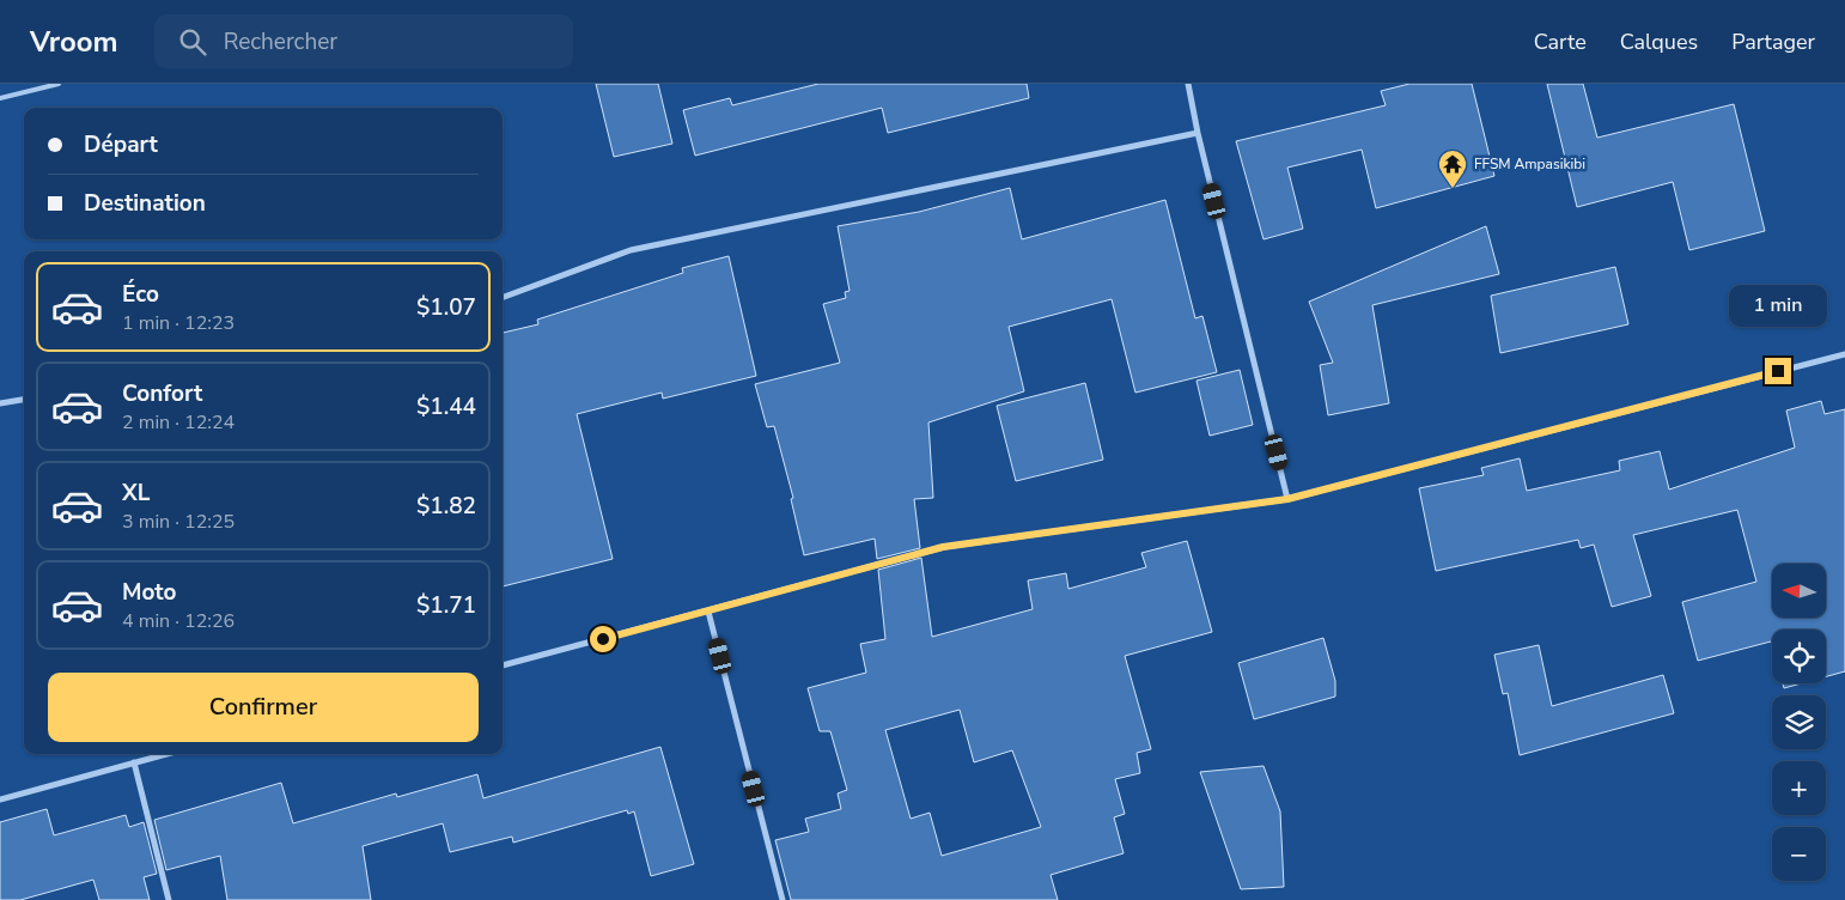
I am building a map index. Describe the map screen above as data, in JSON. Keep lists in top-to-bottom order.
{
  "places": {
    "temple": ["FFSM Ampasikibi"]
  },
  "north": "left",
  "page": {
    "header": "Vroom",
    "search": "Rechercher",
    "nav": ["Carte", "Calques", "Partager"],
    "banner": ["Départ", "Destination"],
    "list": [
      {
        "name": "Éco",
        "note": "1 min · 12:23",
        "value": "$1.07"
      },
      {
        "name": "Confort",
        "note": "2 min · 12:24",
        "value": "$1.44"
      },
      {
        "name": "XL",
        "note": "3 min · 12:25",
        "value": "$1.82"
      },
      {
        "name": "Moto",
        "note": "4 min · 12:26",
        "value": "$1.71"
      }
    ],
    "bubble": "1 min",
    "map_buttons": ["+", "−"],
    "buttons": "Confirmer"
  }
}
